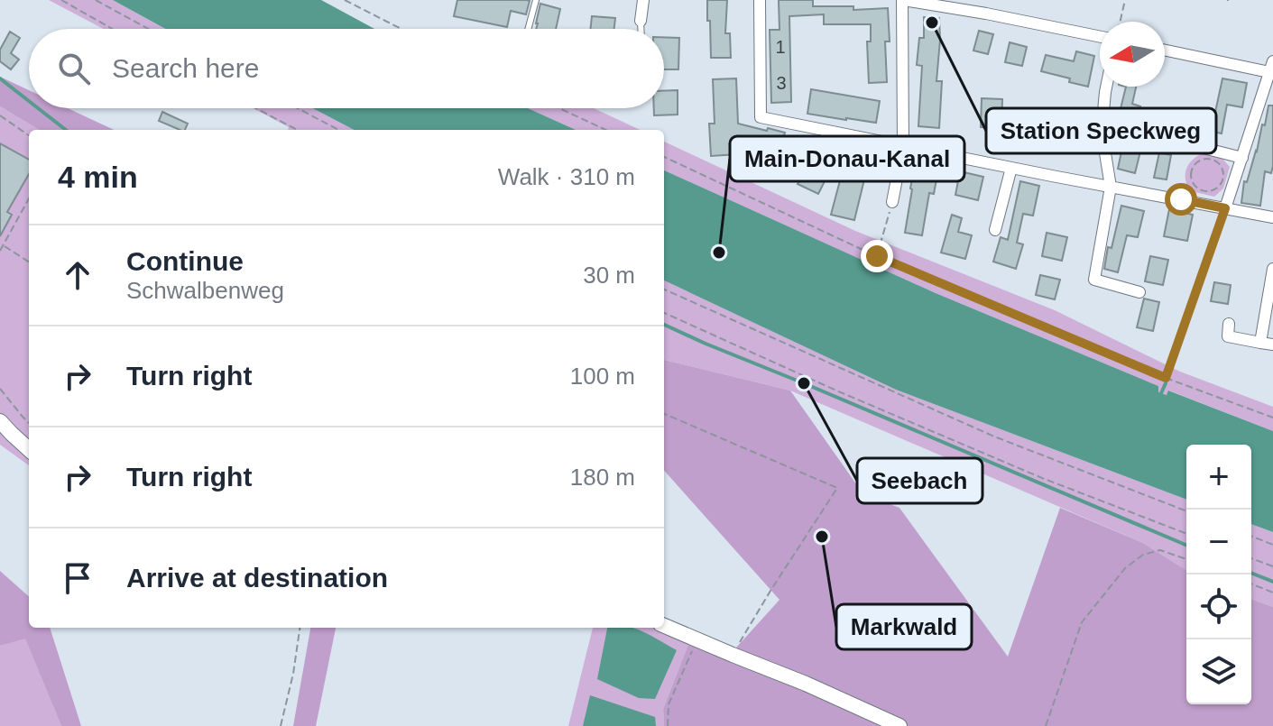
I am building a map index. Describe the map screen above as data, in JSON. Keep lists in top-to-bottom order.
{
  "places": [
    "Station Speckweg",
    "Main-Donau-Kanal",
    "Seebach",
    "Markwald"
  ],
  "house_numbers": ["1", "3"],
  "north": "left",
  "page": {
    "search": "Search here",
    "heading": ["4 min", "Walk · 310 m"],
    "list": [
      ["Continue", "Schwalbenweg", "30 m"],
      ["Turn right", "100 m"],
      ["Turn right", "180 m"],
      "Arrive at destination"
    ],
    "map_buttons": ["+", "−"]
  }
}
